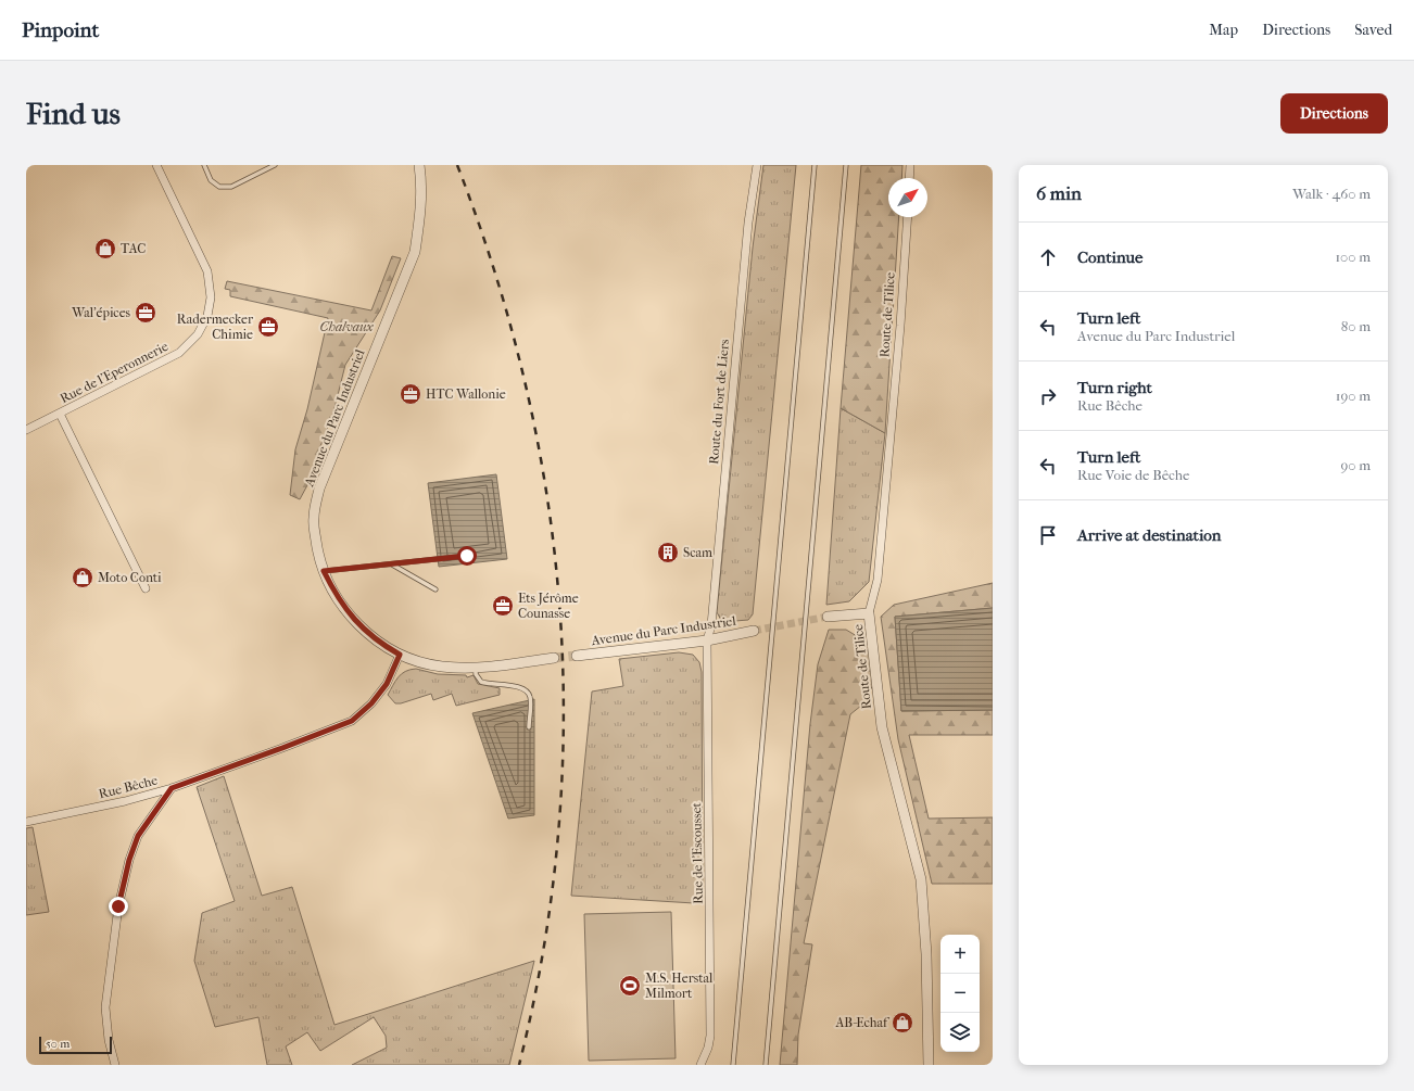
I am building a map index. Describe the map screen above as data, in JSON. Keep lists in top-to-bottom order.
{
  "streets": {
    "street": [
      "Route de Tilice",
      "Rue de l'Eperonnerie",
      "Route du Fort de Liers",
      "Avenue du Parc Industriel",
      "Rue Bêche",
      "Rue de l'Escousset"
    ]
  },
  "crossings": [
    ["Route du Fort de Liers", "Avenue du Parc Industriel"],
    ["Route du Fort de Liers", "Rue de l'Escousset"],
    ["Avenue du Parc Industriel", "Rue Bêche"],
    ["Avenue du Parc Industriel", "Rue de l'Escousset"]
  ],
  "parks": ["Chalvaux"],
  "places": {
    "shop": ["TAC", "Moto Conti", "AB-Echaf"],
    "office": [
      "Wal’épices",
      "Radermecker Chimie",
      "HTC Wallonie",
      "Ets Jérôme Counasse"
    ],
    "building": ["Scam"],
    "sports": ["M.S. Herstal Milmort"]
  },
  "scale_bar": "50 m",
  "north": "top right",
  "page": {
    "header": "Pinpoint",
    "nav": ["Map", "Directions", "Saved"],
    "buttons": "Directions",
    "title": "Find us",
    "heading": ["6 min", "Walk · 460 m"],
    "list": [
      ["Continue", "100 m"],
      ["Turn left", "Avenue du Parc Industriel", "80 m"],
      ["Turn right", "Rue Bêche", "190 m"],
      ["Turn left", "Rue Voie de Bêche", "90 m"],
      "Arrive at destination"
    ],
    "map_buttons": ["+", "−"],
    "scale": "50 m"
  }
}
